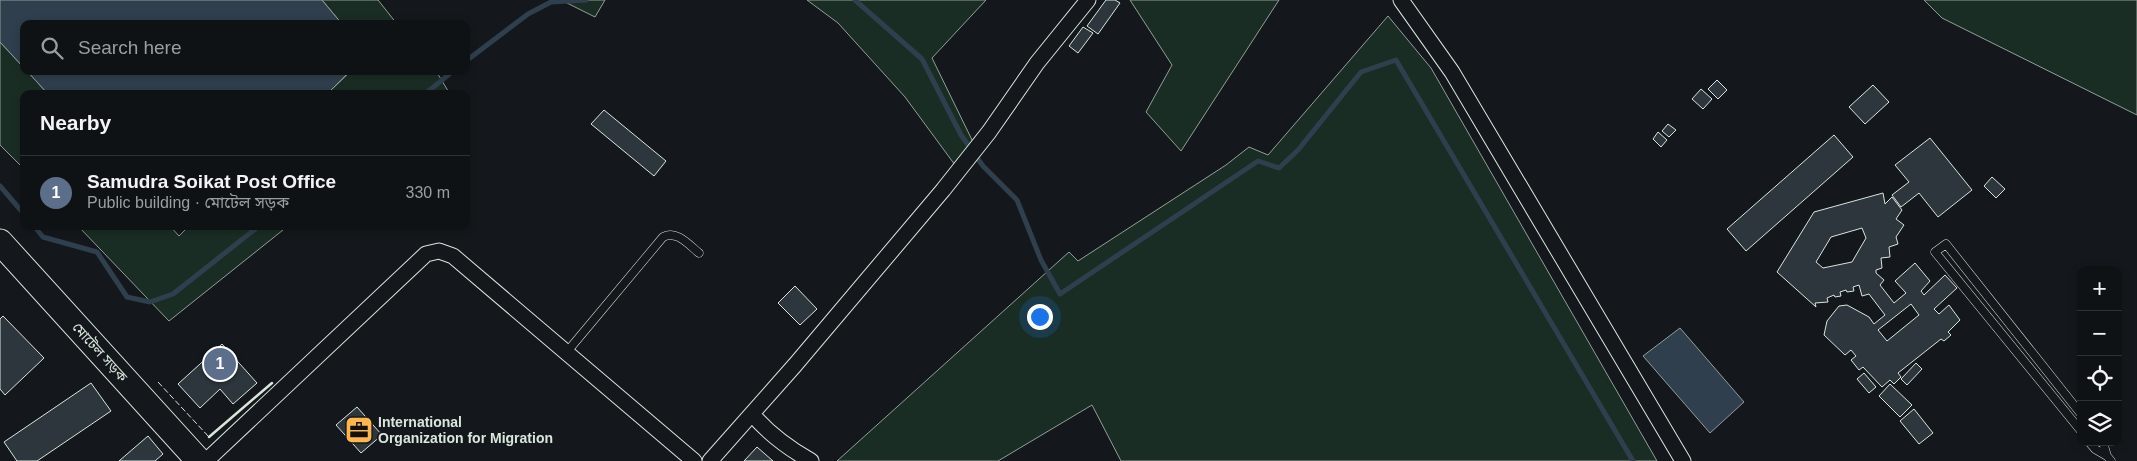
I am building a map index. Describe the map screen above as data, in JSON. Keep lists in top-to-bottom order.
{
  "streets": {
    "highway": ["মোটেল সড়ক"]
  },
  "places": {
    "office": ["International Organization for Migration"]
  },
  "page": {
    "search": "Search here",
    "heading": "Nearby",
    "list": [
      {
        "mark": "1",
        "name": "Samudra Soikat Post Office",
        "note": "Public building · মোটেল সড়ক",
        "value": "330 m"
      }
    ],
    "map_buttons": ["+", "−"],
    "pins": "1"
  }
}
